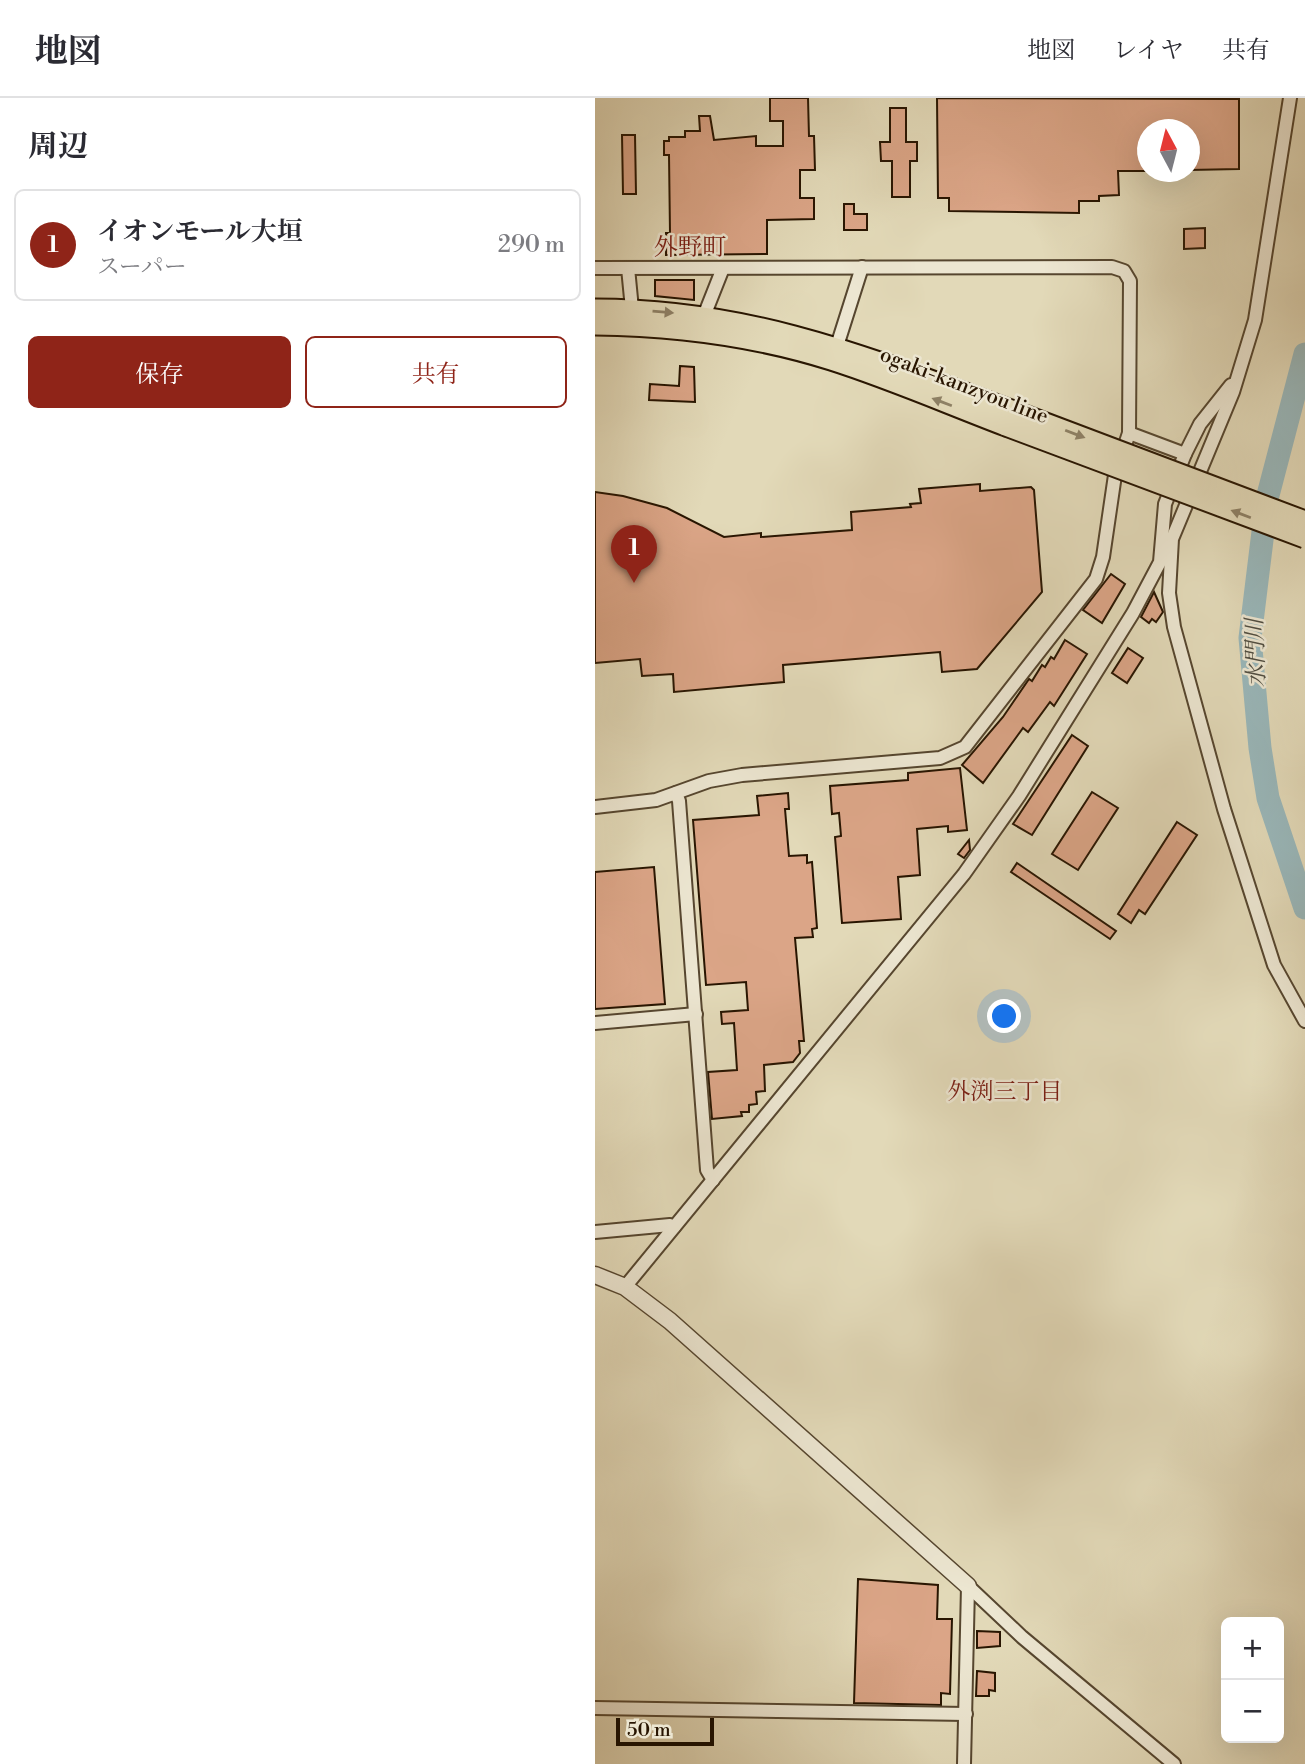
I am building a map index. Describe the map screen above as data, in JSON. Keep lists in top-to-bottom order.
{
  "streets": {
    "main road": ["ogaki-kanzyou line"]
  },
  "districts": ["外野町", "外渕三丁目"],
  "water": ["水門川"],
  "scale_bar": "50 m",
  "north": "top",
  "page": {
    "header": "地図",
    "nav": ["地図", "レイヤ", "共有"],
    "heading": "周辺",
    "list": [
      {
        "mark": "1",
        "name": "イオンモール大垣",
        "note": "スーパー",
        "value": "290 m"
      }
    ],
    "buttons": ["保存", "共有"],
    "pins": "1",
    "map_buttons": ["+", "−"],
    "scale": "50 m"
  }
}
